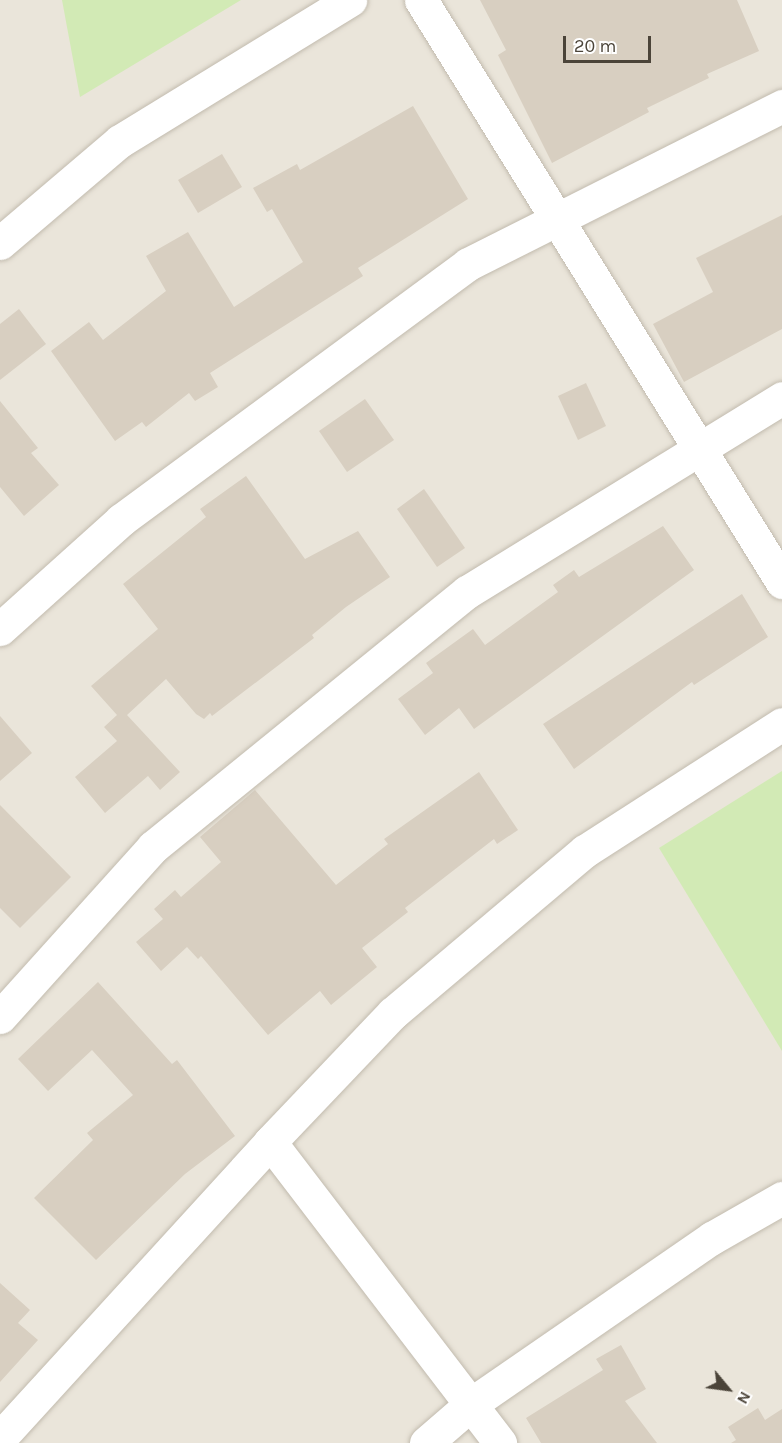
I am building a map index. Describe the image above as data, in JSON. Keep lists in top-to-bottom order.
{
  "scale_bar": "20 m",
  "north": "bottom right"
}
